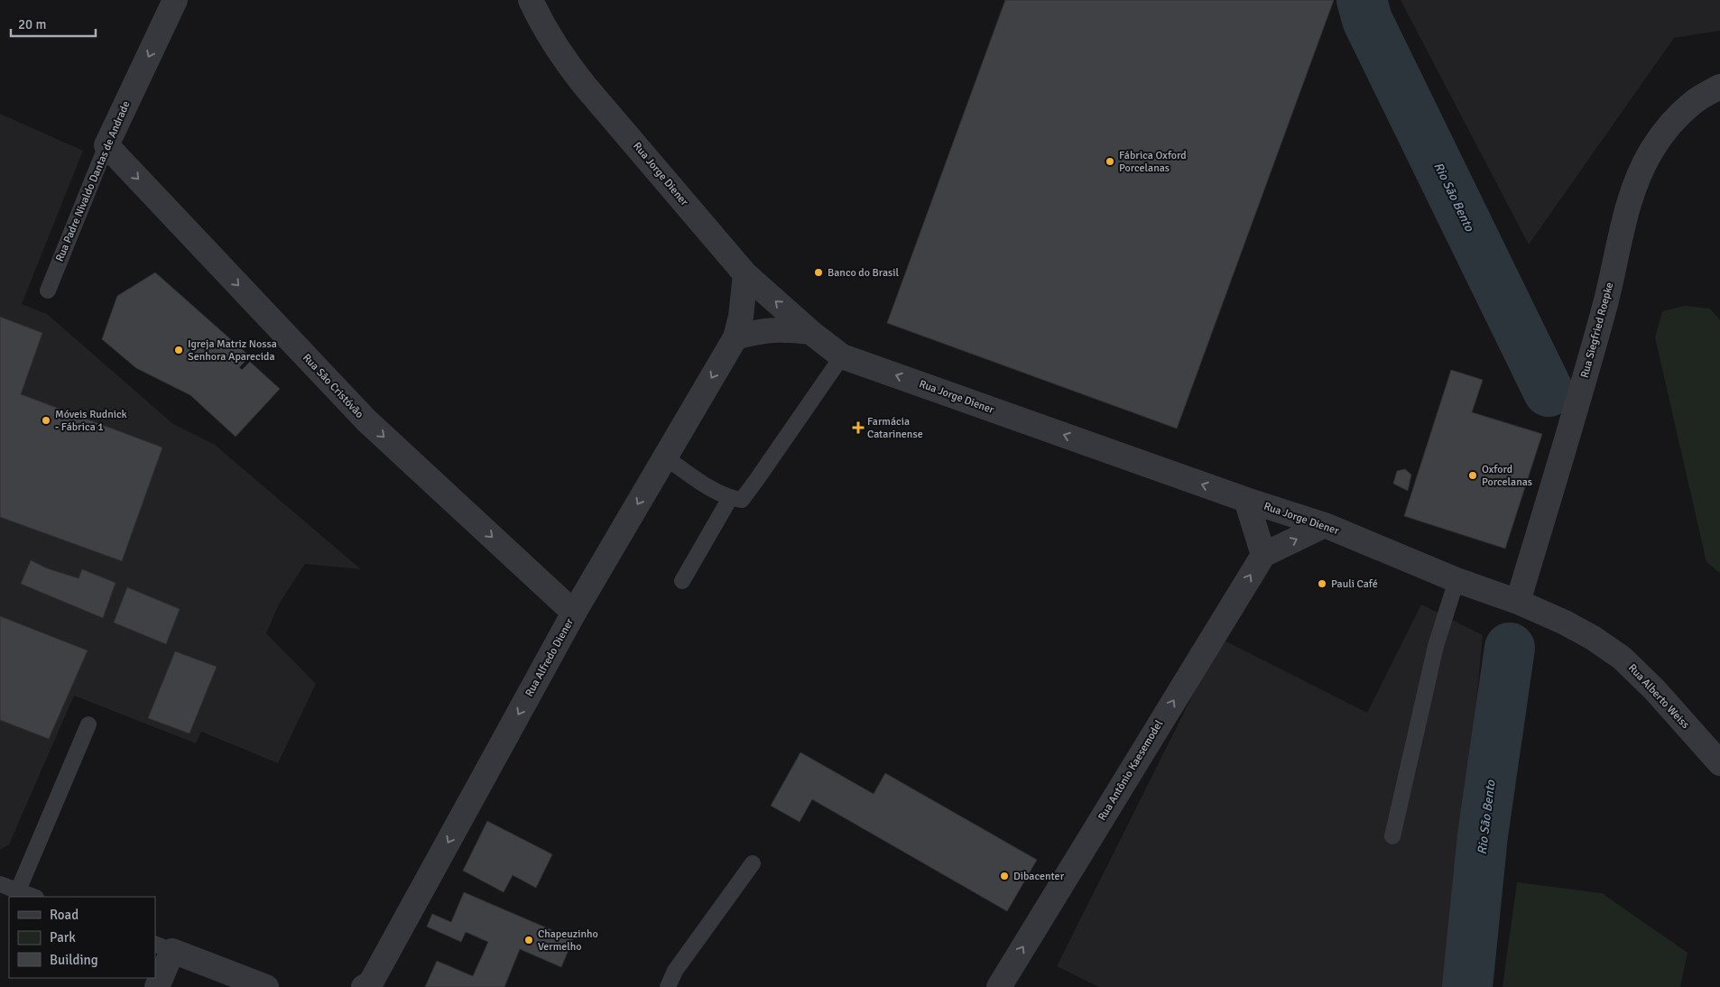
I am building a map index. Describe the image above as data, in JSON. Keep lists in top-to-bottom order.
{
  "streets": {
    "street": [
      "Rua Jorge Diener",
      "Rua Padre Nivaldo Dantas de Andrade",
      "Rua Siegfried Roepke",
      "Rua São Cristóvão",
      "Rua Alfredo Diener",
      "Rua Alberto Weiss",
      "Rua Antônio Kaesemodel"
    ]
  },
  "crossings": [
    ["Rua Jorge Diener", "Rua Siegfried Roepke"],
    ["Rua Jorge Diener", "Rua Alfredo Diener"],
    ["Rua Jorge Diener", "Rua Alberto Weiss"],
    ["Rua Padre Nivaldo Dantas de Andrade", "Rua São Cristóvão"],
    ["Rua Siegfried Roepke", "Rua Alberto Weiss"],
    ["Rua São Cristóvão", "Rua Alfredo Diener"]
  ],
  "one_way": [
    "Rua Jorge Diener",
    "Rua Padre Nivaldo Dantas de Andrade",
    "Rua São Cristóvão",
    "Rua Alfredo Diener",
    "Rua Antônio Kaesemodel"
  ],
  "water": ["Rio São Bento"],
  "places": {
    "other": [
      "Fábrica Oxford Porcelanas",
      "Banco do Brasil",
      "Igreja Matriz Nossa Senhora Aparecida",
      "Móveis Rudnick - Fábrica 1",
      "Oxford Porcelanas",
      "Pauli Café",
      "Dibacenter",
      "Chapeuzinho Vermelho"
    ],
    "health": ["Farmácia Catarinense"]
  },
  "legend": ["Road", "Park", "Building"],
  "scale_bar": "20 m"
}
